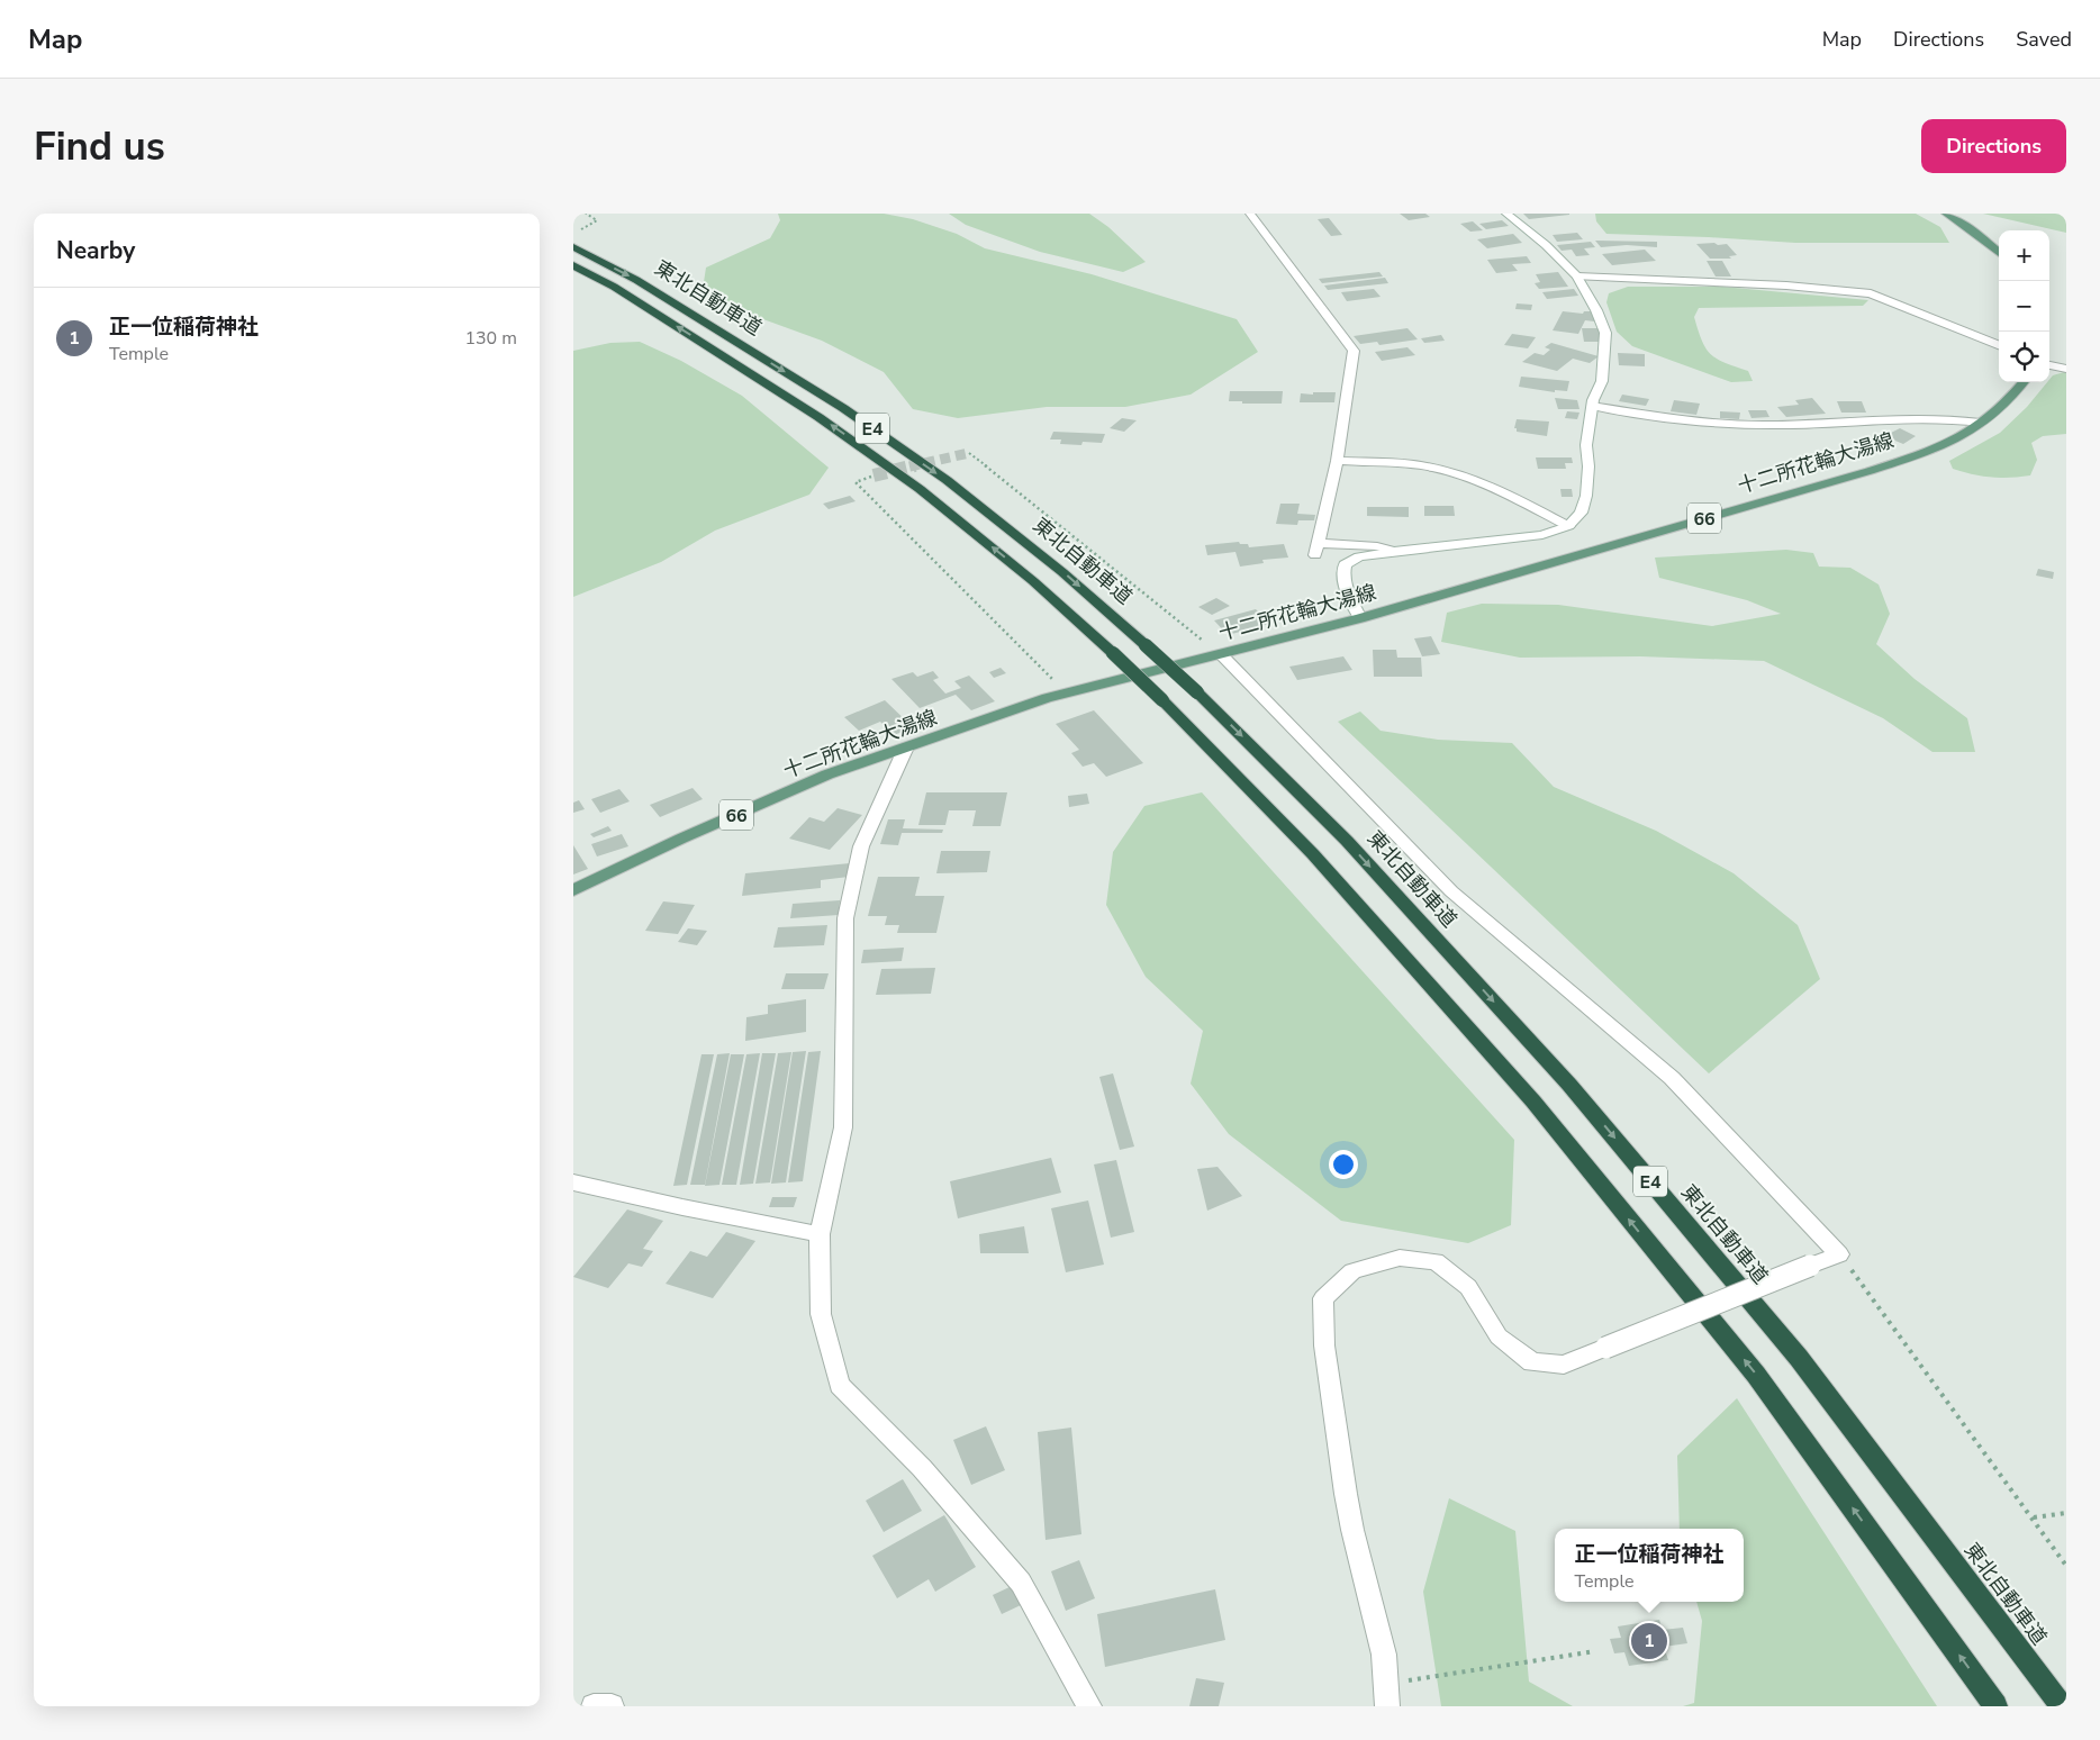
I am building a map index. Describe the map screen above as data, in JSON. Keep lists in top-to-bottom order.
{
  "streets": {
    "highway": ["東北自動車道", "E4"],
    "main road": ["十二所花輪大湯線", "66"]
  },
  "page": {
    "header": "Map",
    "nav": ["Map", "Directions", "Saved"],
    "buttons": "Directions",
    "title": "Find us",
    "heading": "Nearby",
    "map_buttons": ["+", "−"],
    "list": [
      {
        "mark": "1",
        "name": "正一位稲荷神社",
        "note": "Temple",
        "value": "130 m"
      }
    ],
    "popup": ["正一位稲荷神社", "Temple"],
    "pins": "1"
  }
}
